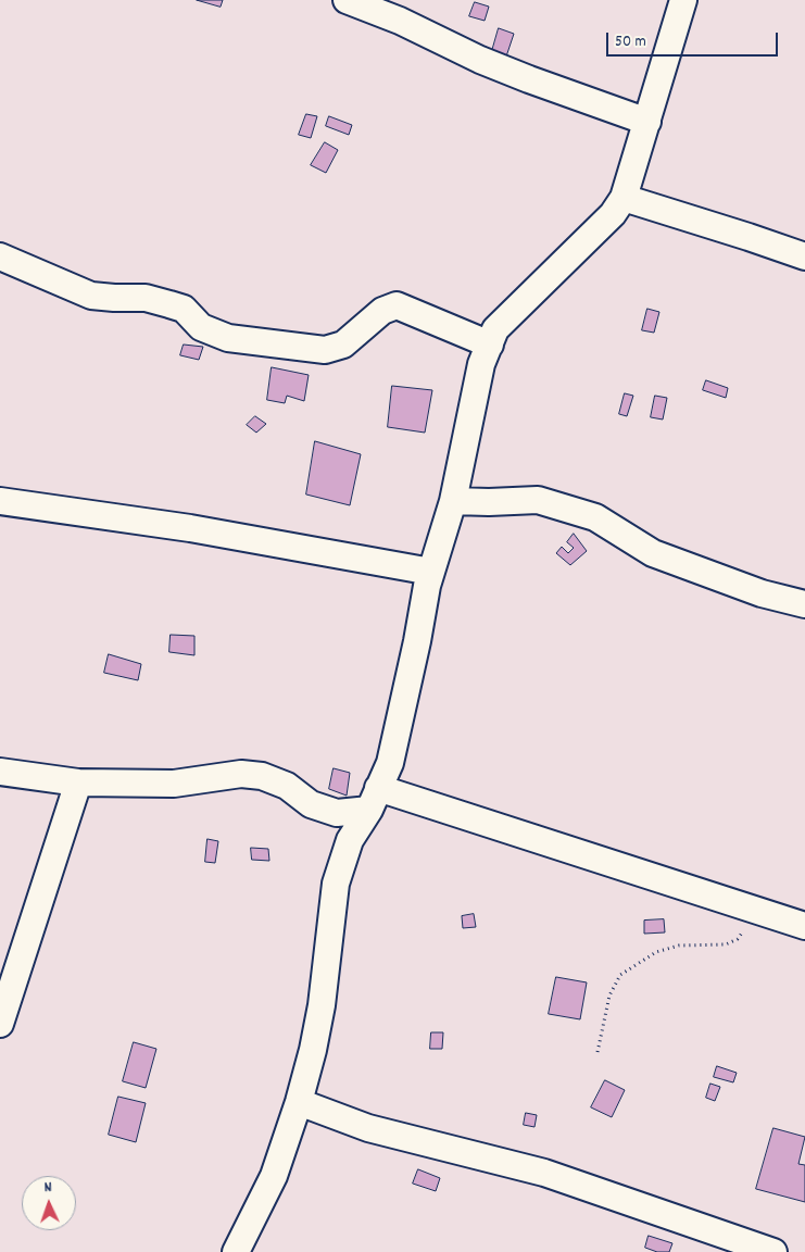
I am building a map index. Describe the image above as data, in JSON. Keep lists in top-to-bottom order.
{
  "scale_bar": "50 m",
  "north": "top"
}
